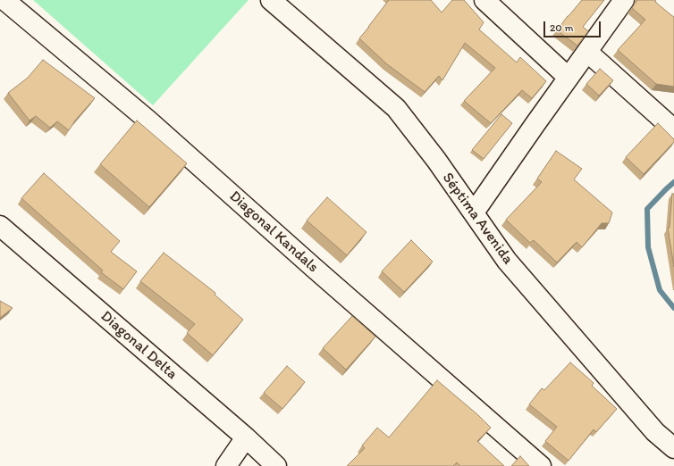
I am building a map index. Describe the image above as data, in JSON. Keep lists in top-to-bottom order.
{
  "streets": {
    "street": ["Séptima Avenida", "Diagonal Kandals", "Diagonal Delta"]
  },
  "scale_bar": "20 m"
}
